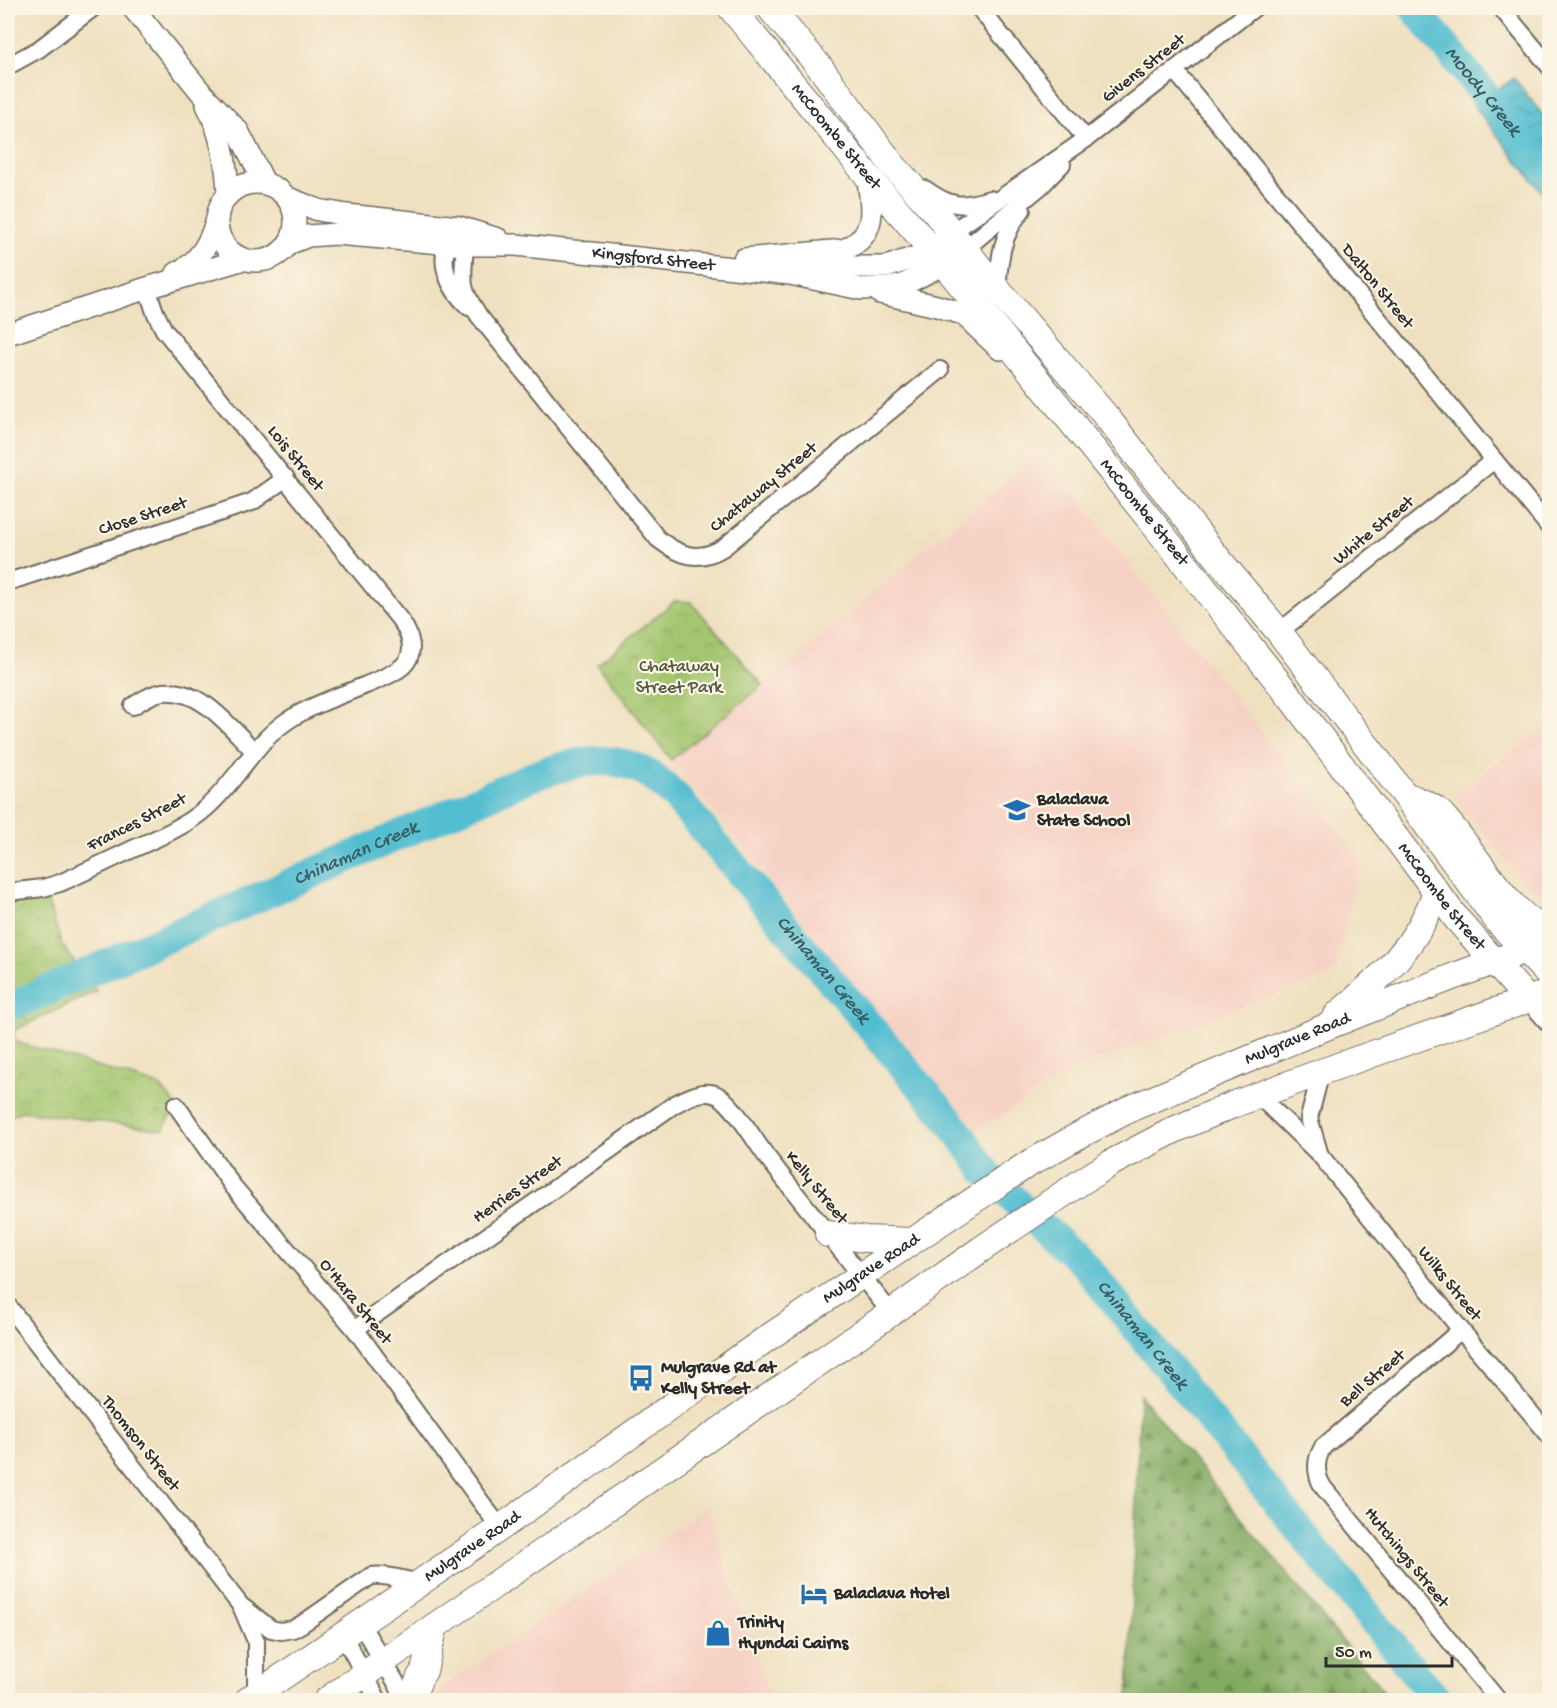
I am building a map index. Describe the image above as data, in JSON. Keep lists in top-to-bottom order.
{
  "streets": {
    "main road": ["McCoombe Street", "Mulgrave Road"],
    "street": [
      "Givens Street",
      "Kingsford Street",
      "Dalton Street",
      "Lois Street",
      "Chataway Street",
      "Close Street",
      "White Street",
      "Frances Street",
      "Kelly Street",
      "Herries Street",
      "Wilks Street",
      "O'Hara Street",
      "Bell Street",
      "Thomson Street",
      "Hutchings Street"
    ]
  },
  "crossings": [
    ["Givens Street", "McCoombe Street"],
    ["Givens Street", "Kingsford Street"],
    ["Givens Street", "Dalton Street"],
    ["McCoombe Street", "Kingsford Street"],
    ["McCoombe Street", "White Street"],
    ["McCoombe Street", "Mulgrave Road"],
    ["Kingsford Street", "Chataway Street"],
    ["Dalton Street", "White Street"],
    ["Lois Street", "Close Street"],
    ["Lois Street", "Frances Street"],
    ["Mulgrave Road", "Kelly Street"],
    ["Mulgrave Road", "Wilks Street"],
    ["Mulgrave Road", "O'Hara Street"],
    ["Mulgrave Road", "Thomson Street"],
    ["Kelly Street", "Herries Street"],
    ["Herries Street", "O'Hara Street"],
    ["Wilks Street", "Bell Street"],
    ["Bell Street", "Hutchings Street"]
  ],
  "water": ["Moody Creek", "Chinaman Creek"],
  "parks": ["Chataway Street Park"],
  "places": {
    "school or university": ["Balaclava State School"],
    "bus stop": ["Mulgrave Rd at Kelly Street"],
    "hotel": ["Balaclava Hotel"],
    "shop": ["Trinity Hyundai Cairns"]
  },
  "scale_bar": "50 m"
}
